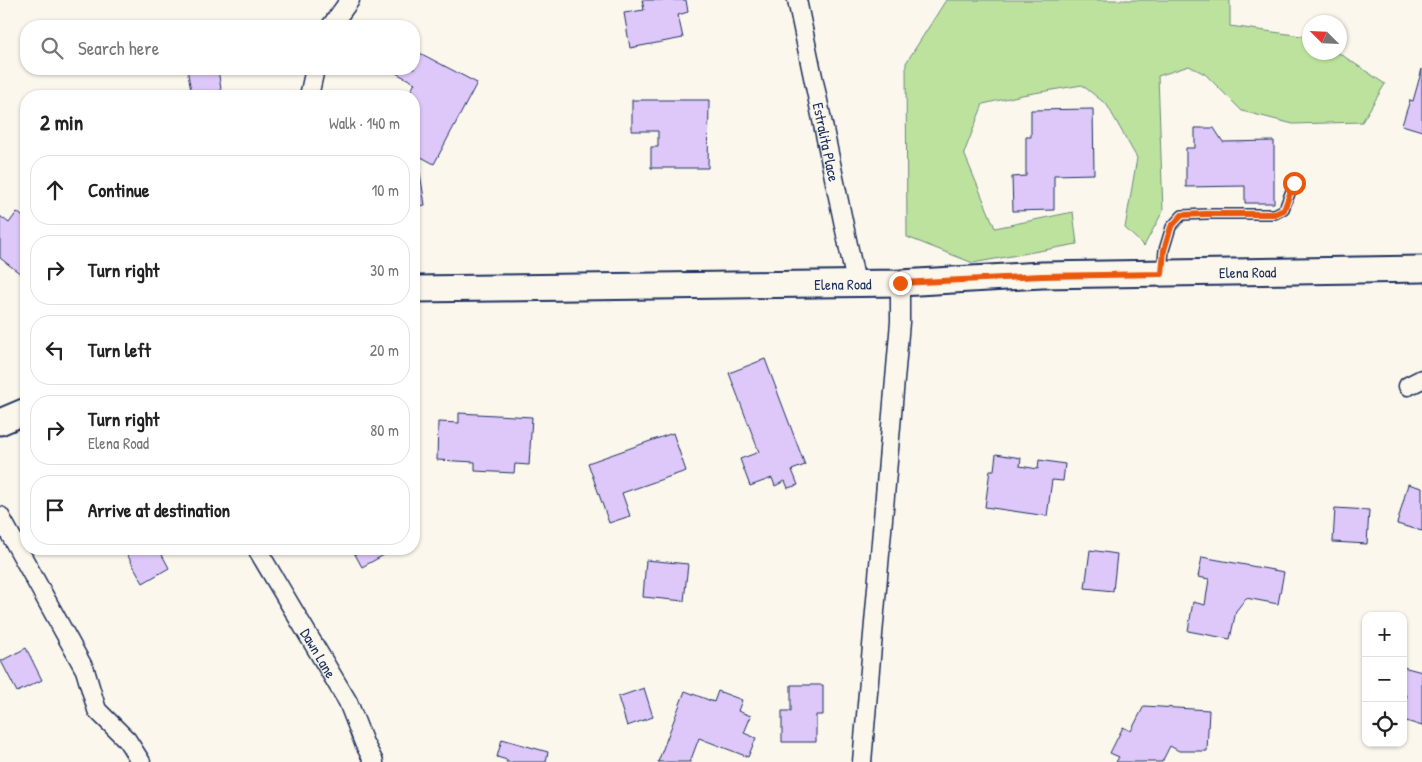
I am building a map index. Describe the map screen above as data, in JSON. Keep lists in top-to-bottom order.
{
  "streets": {
    "street": ["Estralita Place", "Elena Road", "Dawn Lane"]
  },
  "crossings": [
    ["Estralita Place", "Elena Road"]
  ],
  "north": "top left",
  "page": {
    "search": "Search here",
    "heading": ["2 min", "Walk · 140 m"],
    "list": [
      ["Continue", "10 m"],
      ["Turn right", "30 m"],
      ["Turn left", "20 m"],
      ["Turn right", "Elena Road", "80 m"],
      "Arrive at destination"
    ],
    "map_buttons": ["+", "−"]
  }
}
